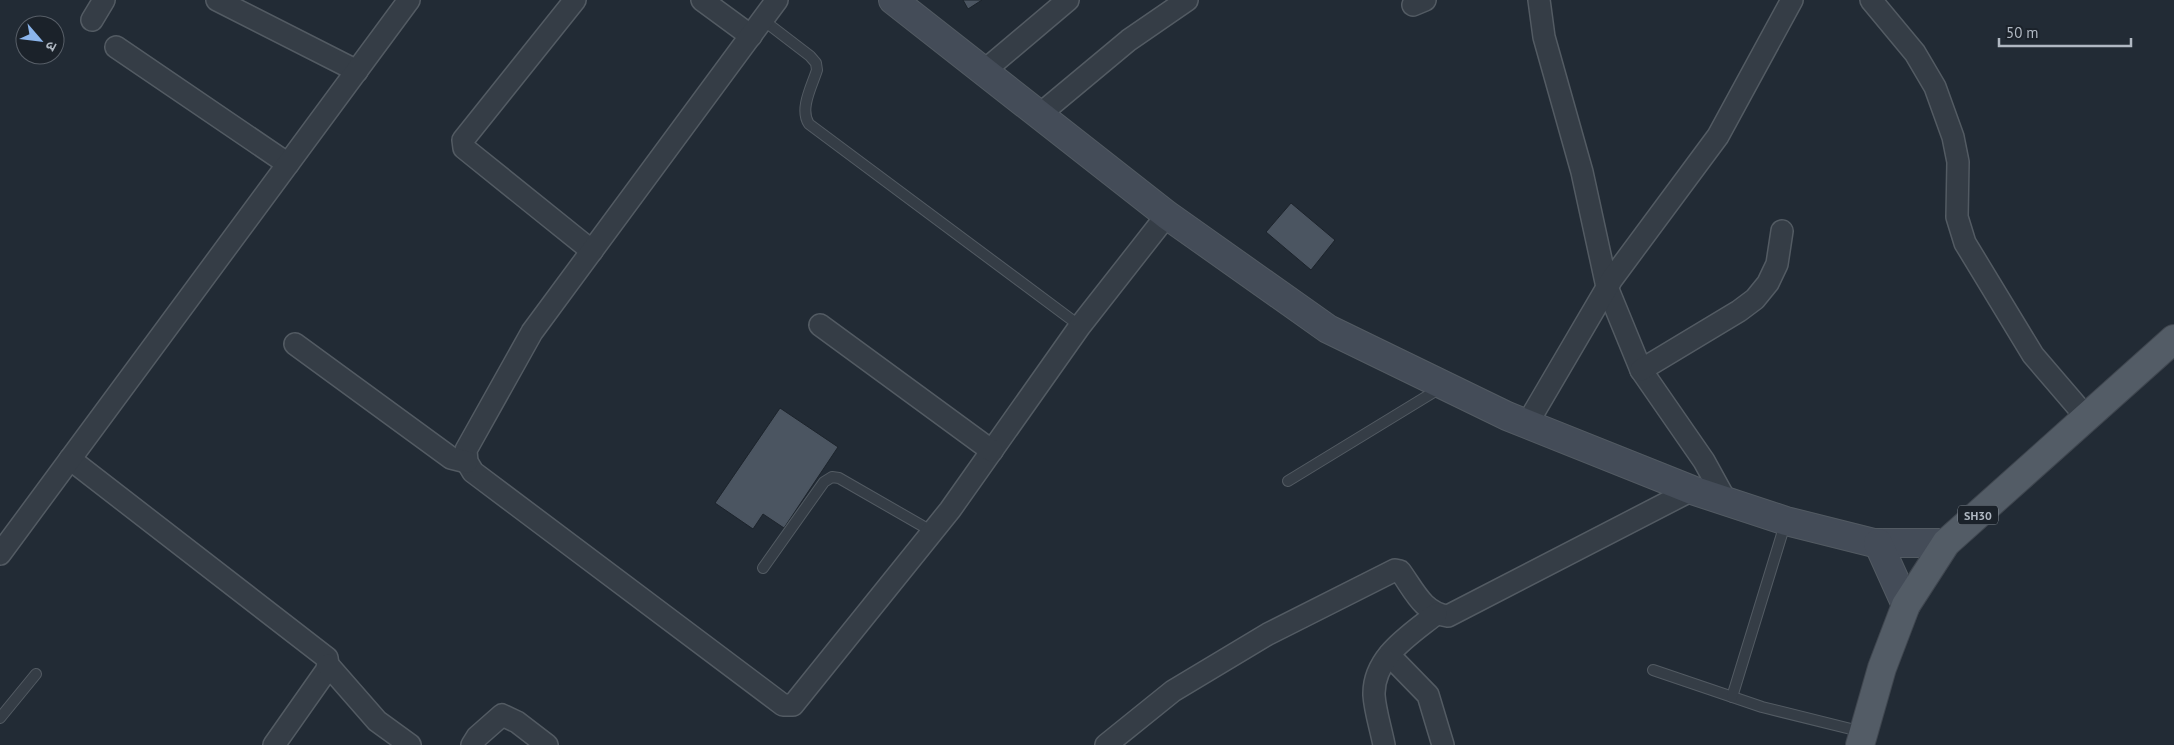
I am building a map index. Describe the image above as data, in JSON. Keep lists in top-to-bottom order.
{
  "streets": {
    "main road": ["SH30"]
  },
  "scale_bar": "50 m",
  "north": "bottom right"
}
